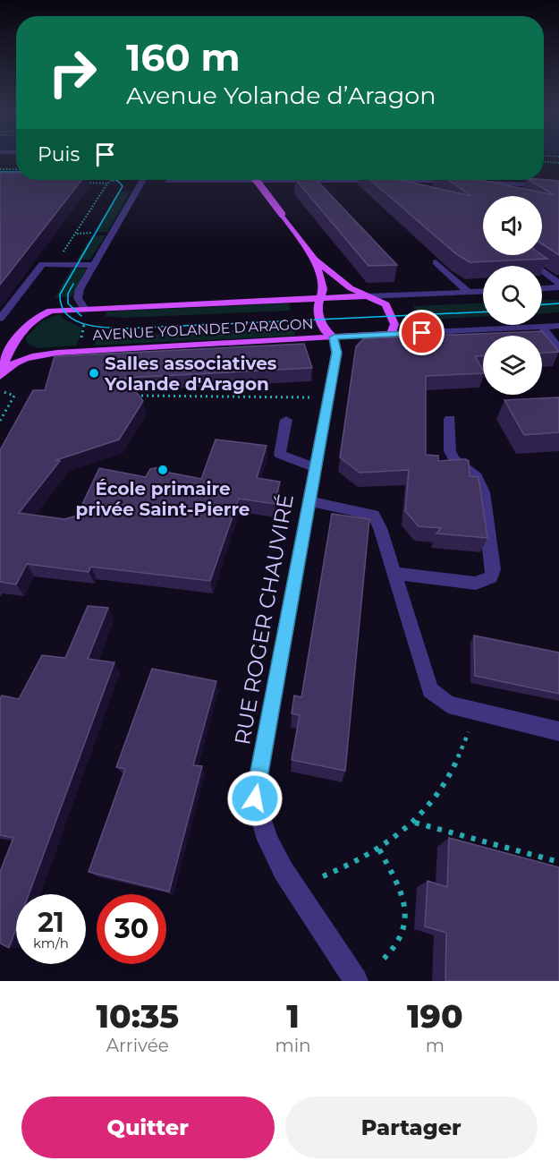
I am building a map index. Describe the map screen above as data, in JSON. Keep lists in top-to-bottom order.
{
  "streets": {
    "main road": ["AVENUE YOLANDE D’ARAGON"],
    "street": ["RUE ROGER CHAUVIRÉ"]
  },
  "crossings": [
    ["AVENUE YOLANDE D’ARAGON", "RUE ROGER CHAUVIRÉ"]
  ],
  "places": ["Salles associatives Yolande d'Aragon", "École primaire privée Saint-Pierre"],
  "page": {
    "turn": ["160 m", "Avenue Yolande d’Aragon"],
    "then": "Puis",
    "speed": "21 km/h",
    "limit": "30",
    "eta": [
      "10:35",
      "Arrivée",
      "1",
      "min",
      "190",
      "m"
    ],
    "buttons": ["Quitter", "Partager"]
  }
}
